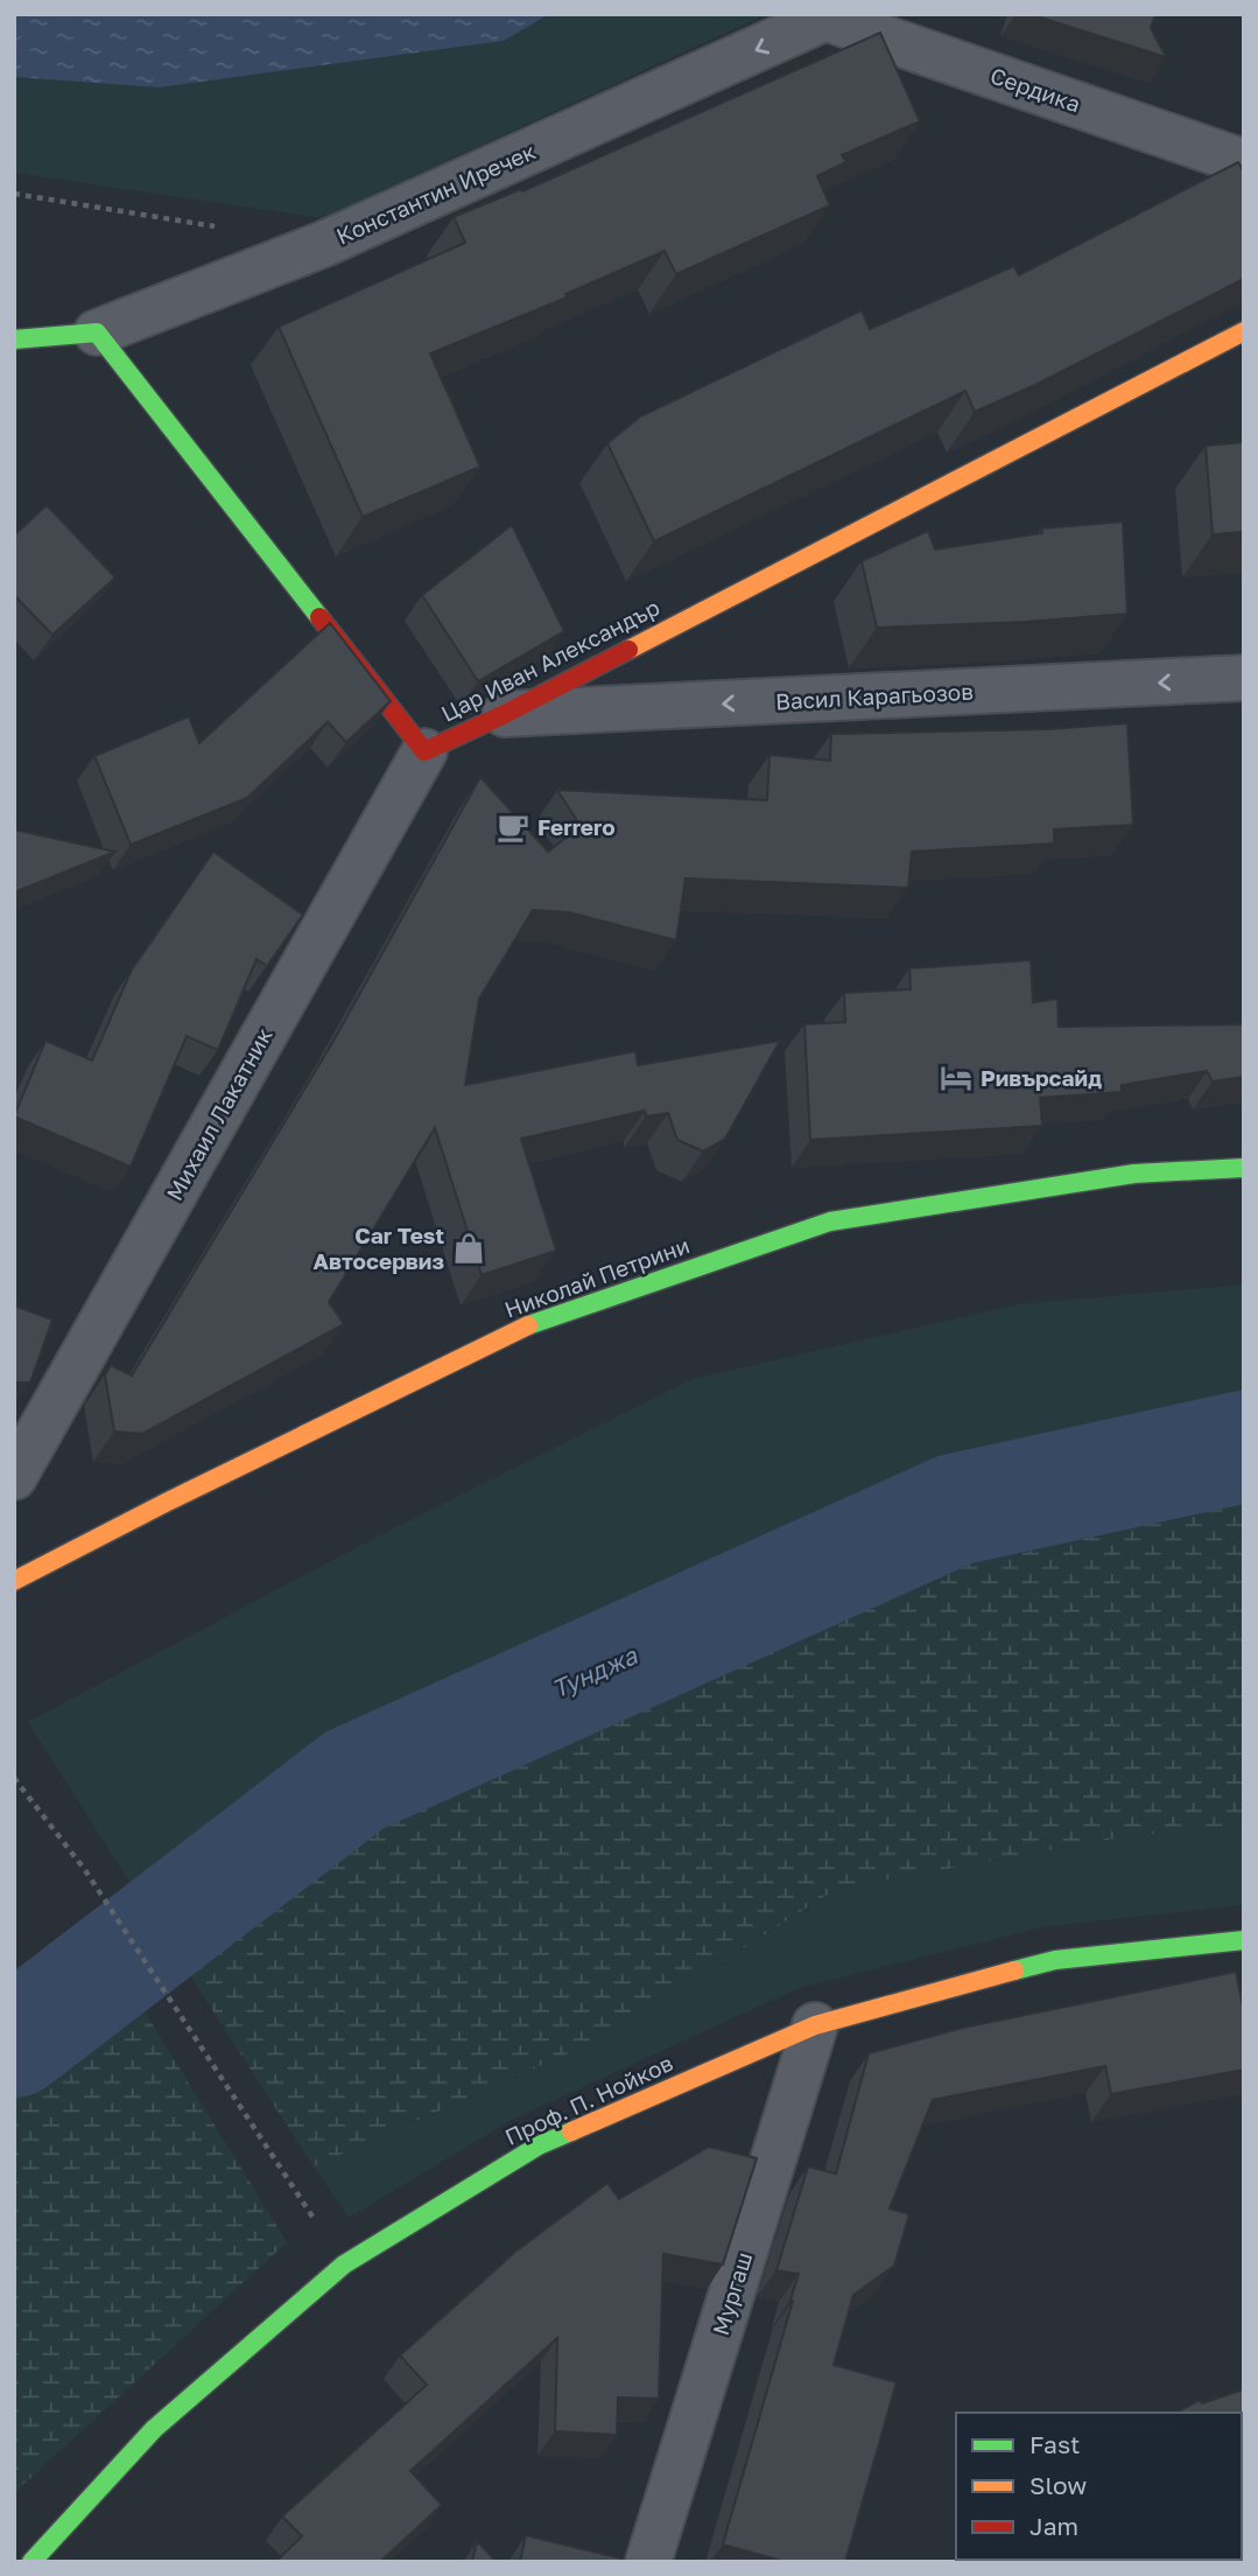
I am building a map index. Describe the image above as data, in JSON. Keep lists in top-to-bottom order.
{
  "streets": {
    "street": [
      "Сердика",
      "Константин Иречек",
      "Цар Иван Александър",
      "Васил Карагьозов",
      "Михаил Лакатник",
      "Николай Петрини",
      "Проф. П. Нойков",
      "Мургаш"
    ]
  },
  "crossings": [
    ["Сердика", "Константин Иречек"],
    ["Цар Иван Александър", "Васил Карагьозов"],
    ["Цар Иван Александър", "Михаил Лакатник"],
    ["Проф. П. Нойков", "Мургаш"]
  ],
  "one_way": ["Константин Иречек", "Васил Карагьозов"],
  "water": ["Тунджа"],
  "places": {
    "cafe": ["Ferrero"],
    "hotel": ["Ривърсайд"],
    "shop": ["Car Test Автосервиз"]
  },
  "legend": ["Fast", "Slow", "Jam"]
}
